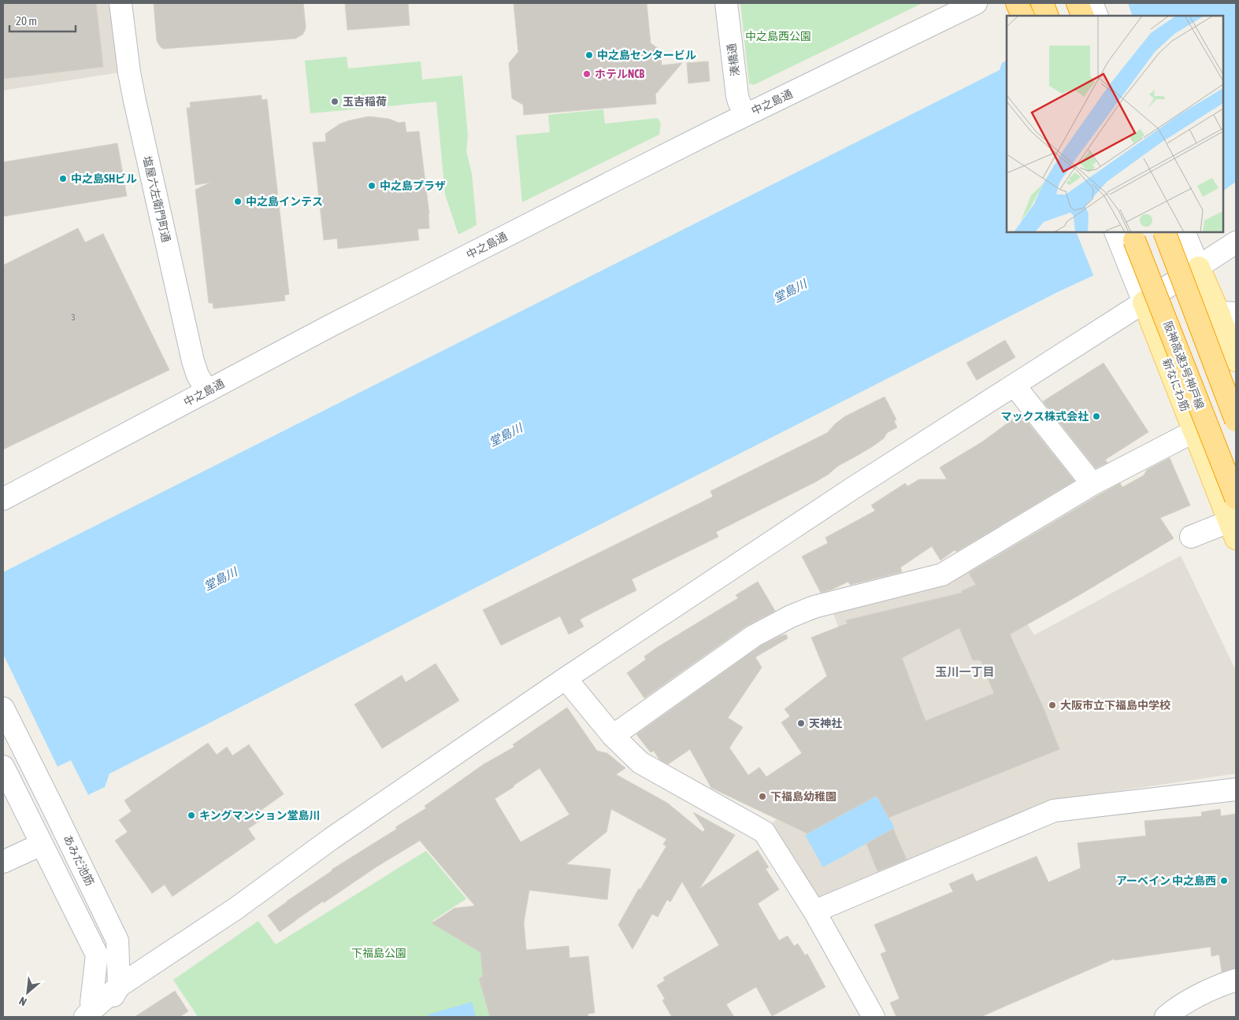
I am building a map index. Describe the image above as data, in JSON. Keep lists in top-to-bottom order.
{
  "streets": {
    "highway": ["阪神高速3号神戸線"],
    "main road": ["新なにわ筋"],
    "street": [
      "湊橋通",
      "中之島通",
      "塩屋六左衛門町通",
      "あみだ池筋"
    ]
  },
  "crossings": [
    ["湊橋通", "中之島通"],
    ["中之島通", "塩屋六左衛門町通"]
  ],
  "districts": ["玉川一丁目"],
  "water": ["堂島川"],
  "parks": ["中之島西公園", "下福島公園"],
  "places": [
    "中之島センタービル",
    "ホテルNCB",
    "玉吉稲荷",
    "中之島SHビル",
    "中之島プラザ",
    "中之島インテス",
    "マックス株式会社",
    "大阪市立下福島中学校",
    "天神社",
    "下福島幼稚園",
    "キングマンション堂島川",
    "アーベイン 中之島西"
  ],
  "house_numbers": ["3"],
  "scale_bar": "20 m",
  "north": "bottom left"
}
